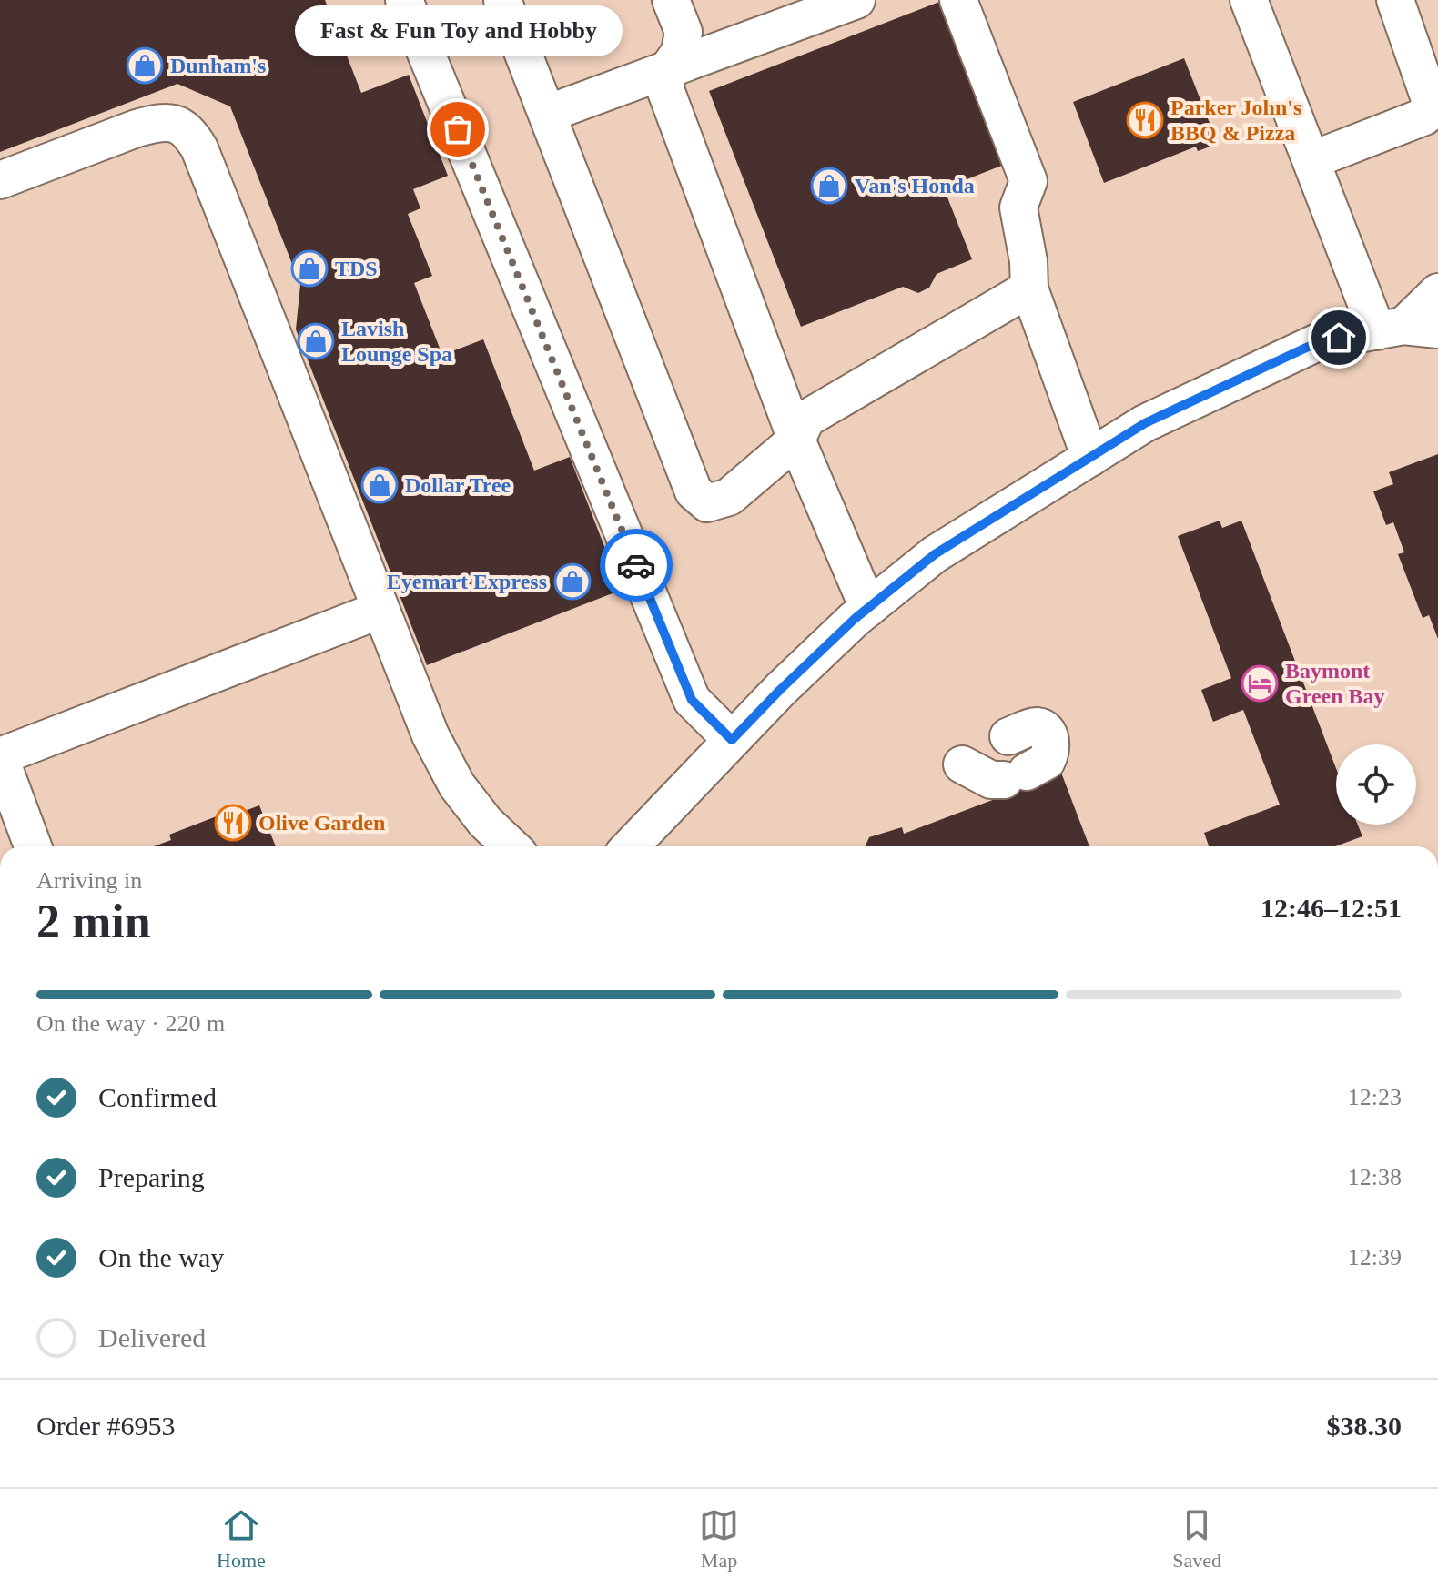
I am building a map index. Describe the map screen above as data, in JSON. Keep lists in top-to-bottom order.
{
  "places": {
    "shop": [
      "Dunham's",
      "Van's Honda",
      "TDS",
      "Lavish Lounge Spa",
      "Dollar Tree",
      "Eyemart Express"
    ],
    "restaurant": ["Parker John's BBQ & Pizza", "Olive Garden"],
    "other": ["Fast & Fun Toy and Hobby"],
    "hotel": ["Baymont Green Bay"]
  },
  "page": {
    "bubble": "Fast & Fun Toy and Hobby",
    "heading": ["2 min", "Arriving in", "12:46–12:51"],
    "panel": ["Order #6953", "$38.30"],
    "bar": "On the way · 220 m",
    "list": [
      ["Confirmed", "12:23"],
      ["Preparing", "12:38"],
      ["On the way", "12:39"],
      "Delivered"
    ],
    "tabs": ["Home", "Map", "Saved"]
  }
}
